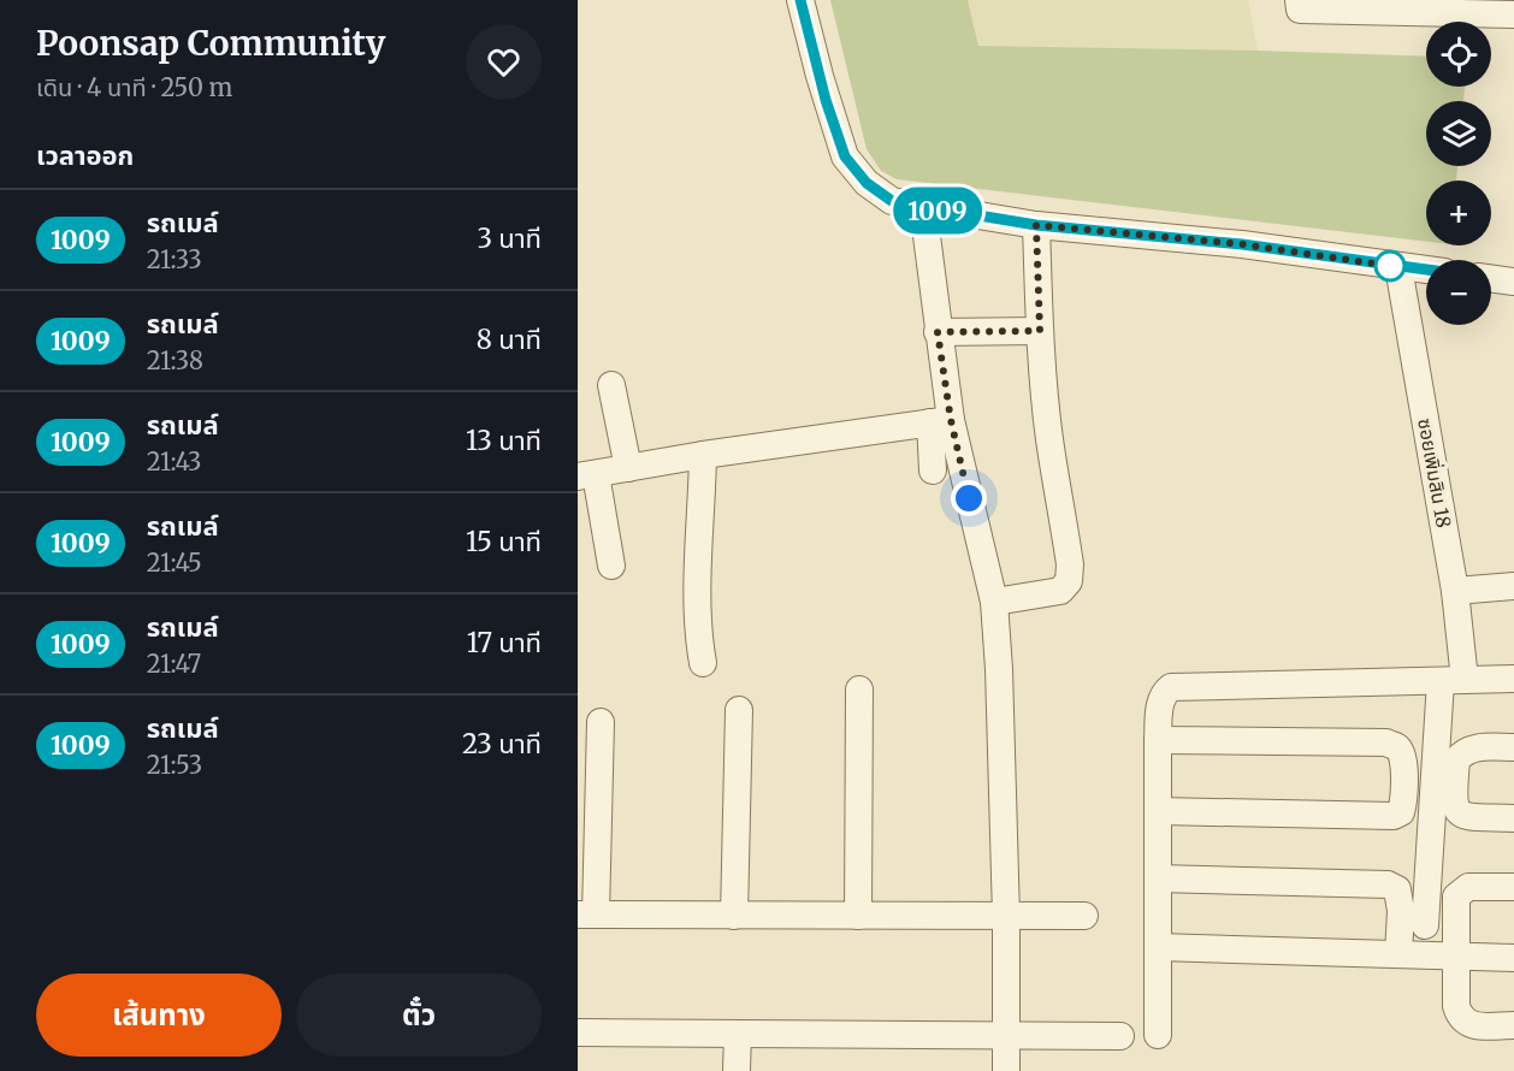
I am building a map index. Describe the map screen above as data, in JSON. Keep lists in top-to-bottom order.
{
  "streets": {
    "street": ["ซอยเพิ่มสิน 18"]
  },
  "lines": ["bus line 1009"],
  "page": {
    "heading": [
      ["Poonsap Community", "เดิน · 4 นาที · 250 m"],
      "เวลาออก"
    ],
    "on_map": "1009",
    "map_buttons": ["+", "−"],
    "list": [
      {
        "mark": "1009",
        "name": "รถเมล์",
        "note": "21:33",
        "value": "3 นาที"
      },
      {
        "mark": "1009",
        "name": "รถเมล์",
        "note": "21:38",
        "value": "8 นาที"
      },
      {
        "mark": "1009",
        "name": "รถเมล์",
        "note": "21:43",
        "value": "13 นาที"
      },
      {
        "mark": "1009",
        "name": "รถเมล์",
        "note": "21:45",
        "value": "15 นาที"
      },
      {
        "mark": "1009",
        "name": "รถเมล์",
        "note": "21:47",
        "value": "17 นาที"
      },
      {
        "mark": "1009",
        "name": "รถเมล์",
        "note": "21:53",
        "value": "23 นาที"
      }
    ],
    "buttons": ["เส้นทาง", "ตั๋ว"]
  }
}
